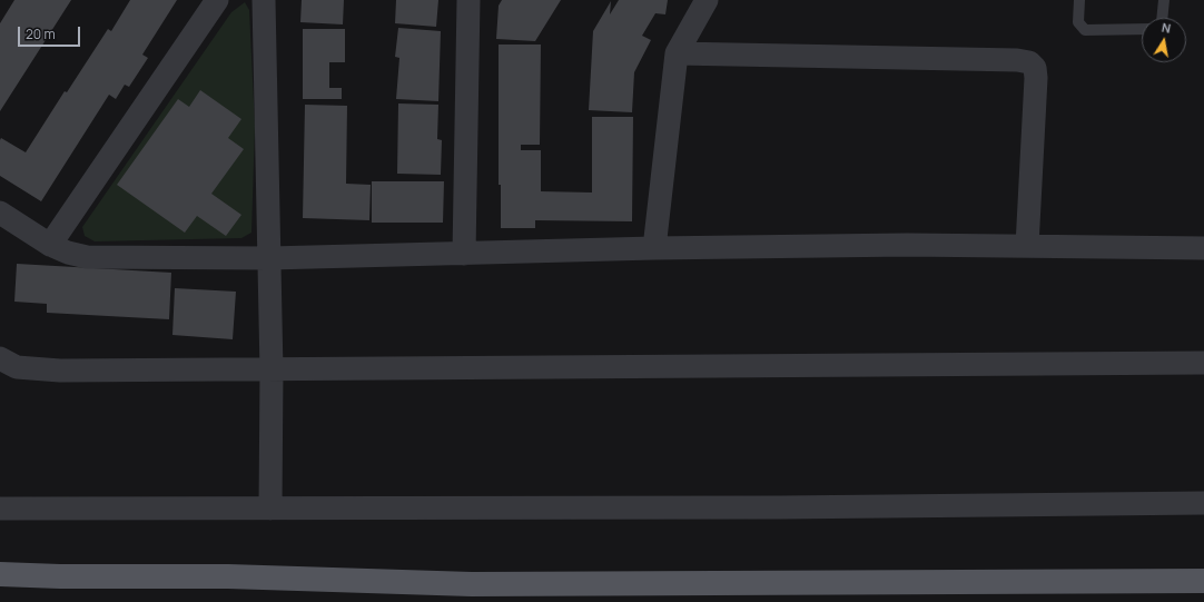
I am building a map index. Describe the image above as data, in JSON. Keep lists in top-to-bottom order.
{
  "scale_bar": "20 m",
  "north": "top"
}
